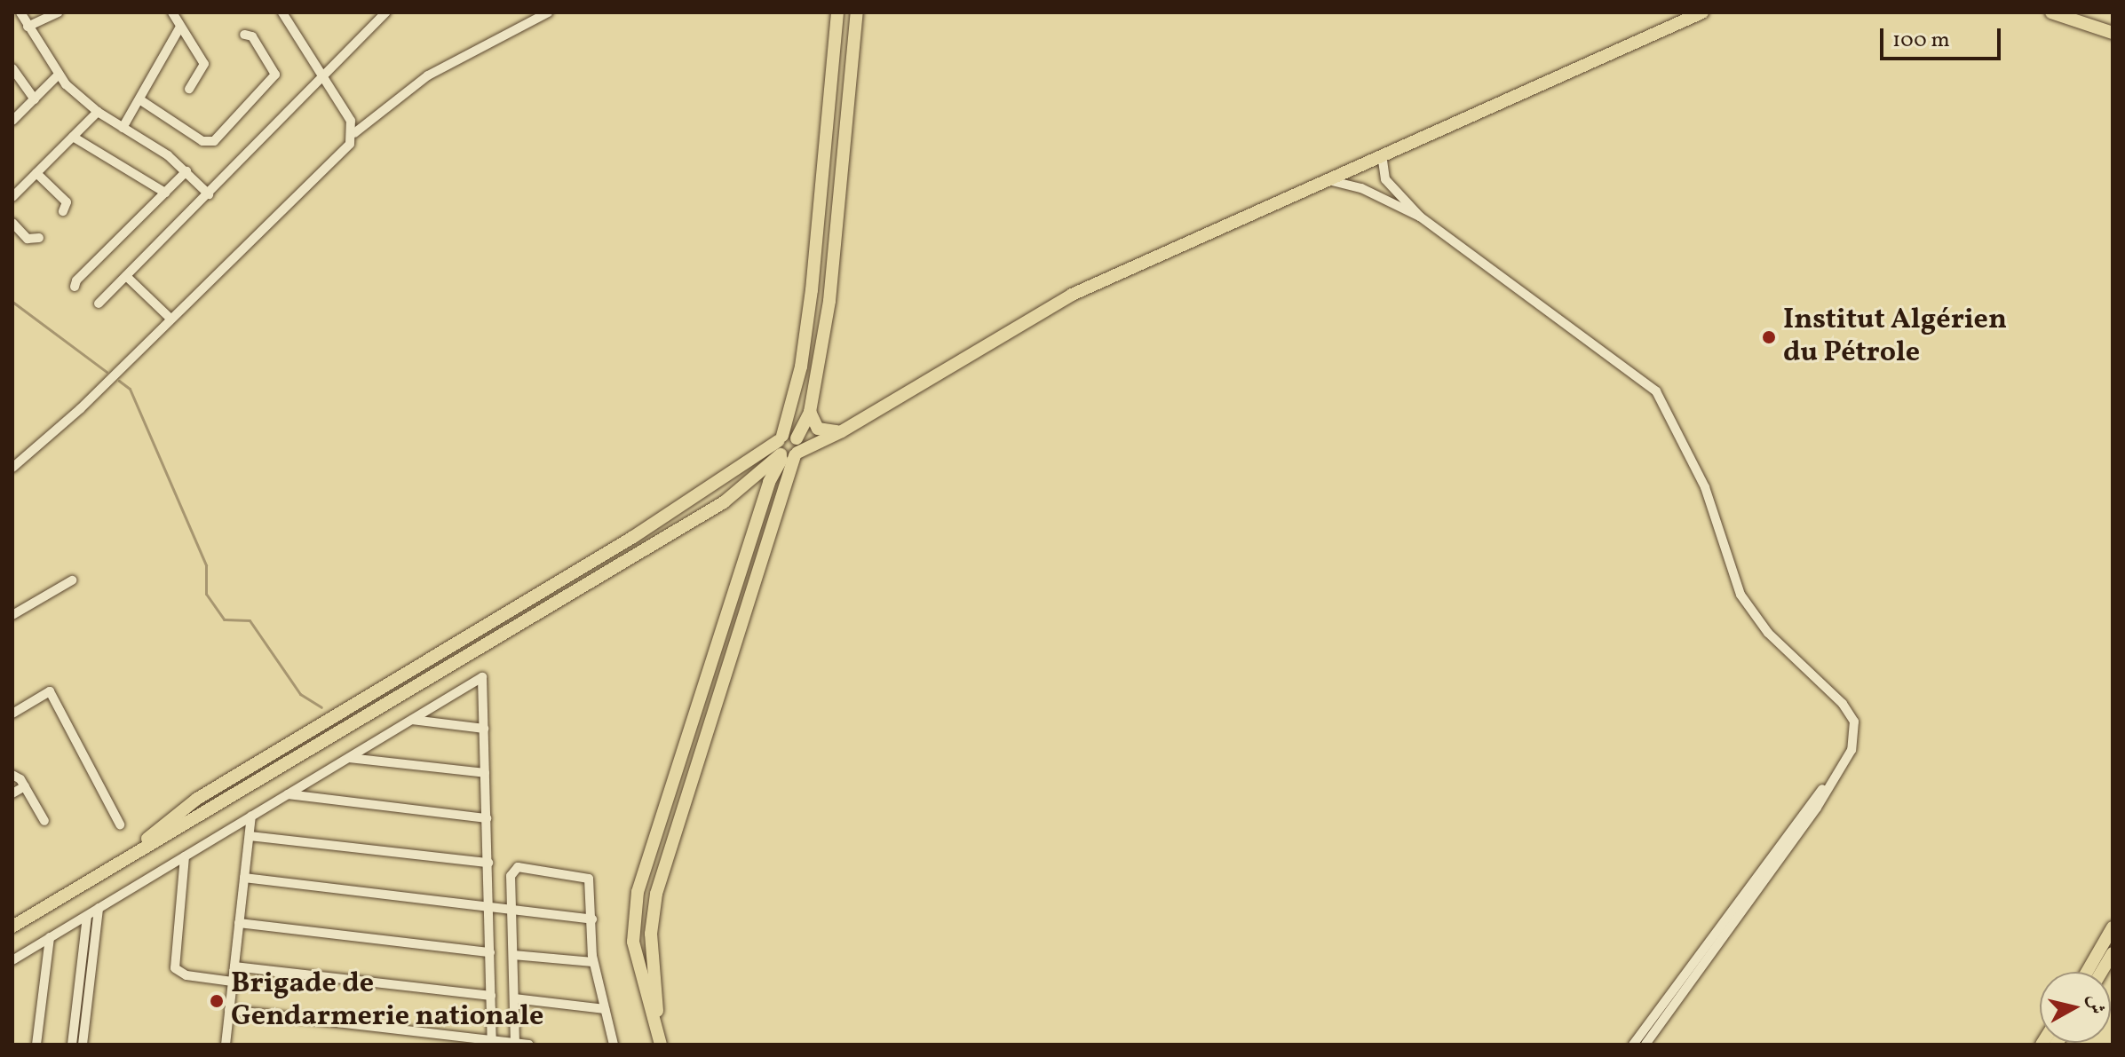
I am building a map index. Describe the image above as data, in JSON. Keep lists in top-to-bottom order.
{
  "places": ["Institut Algérien du Pétrole", "Brigade de Gendarmerie nationale"],
  "scale_bar": "100 m",
  "north": "right"
}
